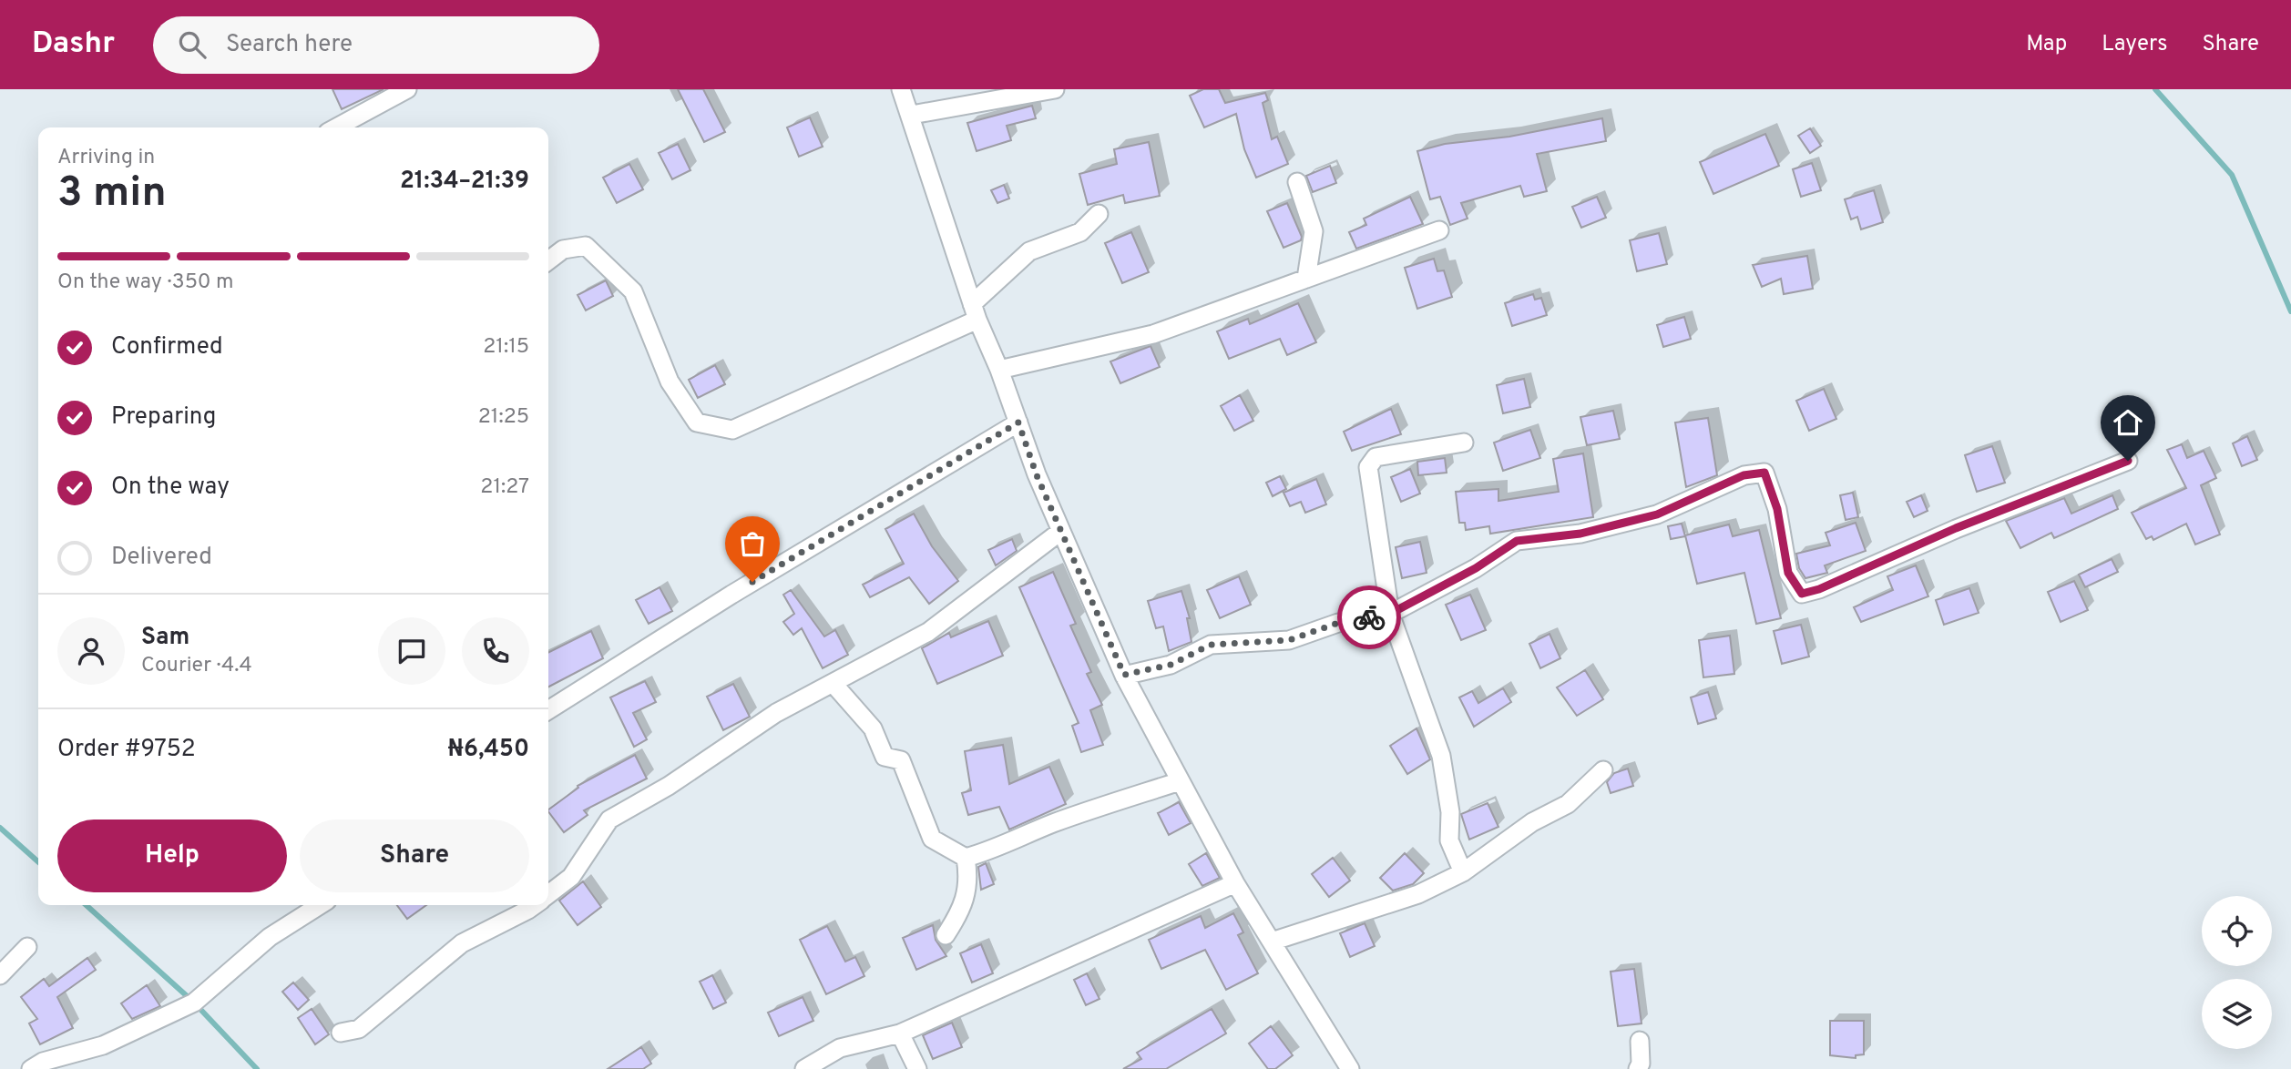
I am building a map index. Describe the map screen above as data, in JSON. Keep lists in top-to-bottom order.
{
  "page": {
    "header": "Dashr",
    "search": "Search here",
    "nav": ["Map", "Layers", "Share"],
    "heading": ["3 min", "Arriving in", "21:34–21:39"],
    "panel": [
      "Sam",
      "Courier · 4.4",
      "Order #9752",
      "₦6,450"
    ],
    "bar": "On the way · 350 m",
    "list": [
      ["Confirmed", "21:15"],
      ["Preparing", "21:25"],
      ["On the way", "21:27"],
      "Delivered"
    ],
    "buttons": ["Help", "Share"]
  }
}
